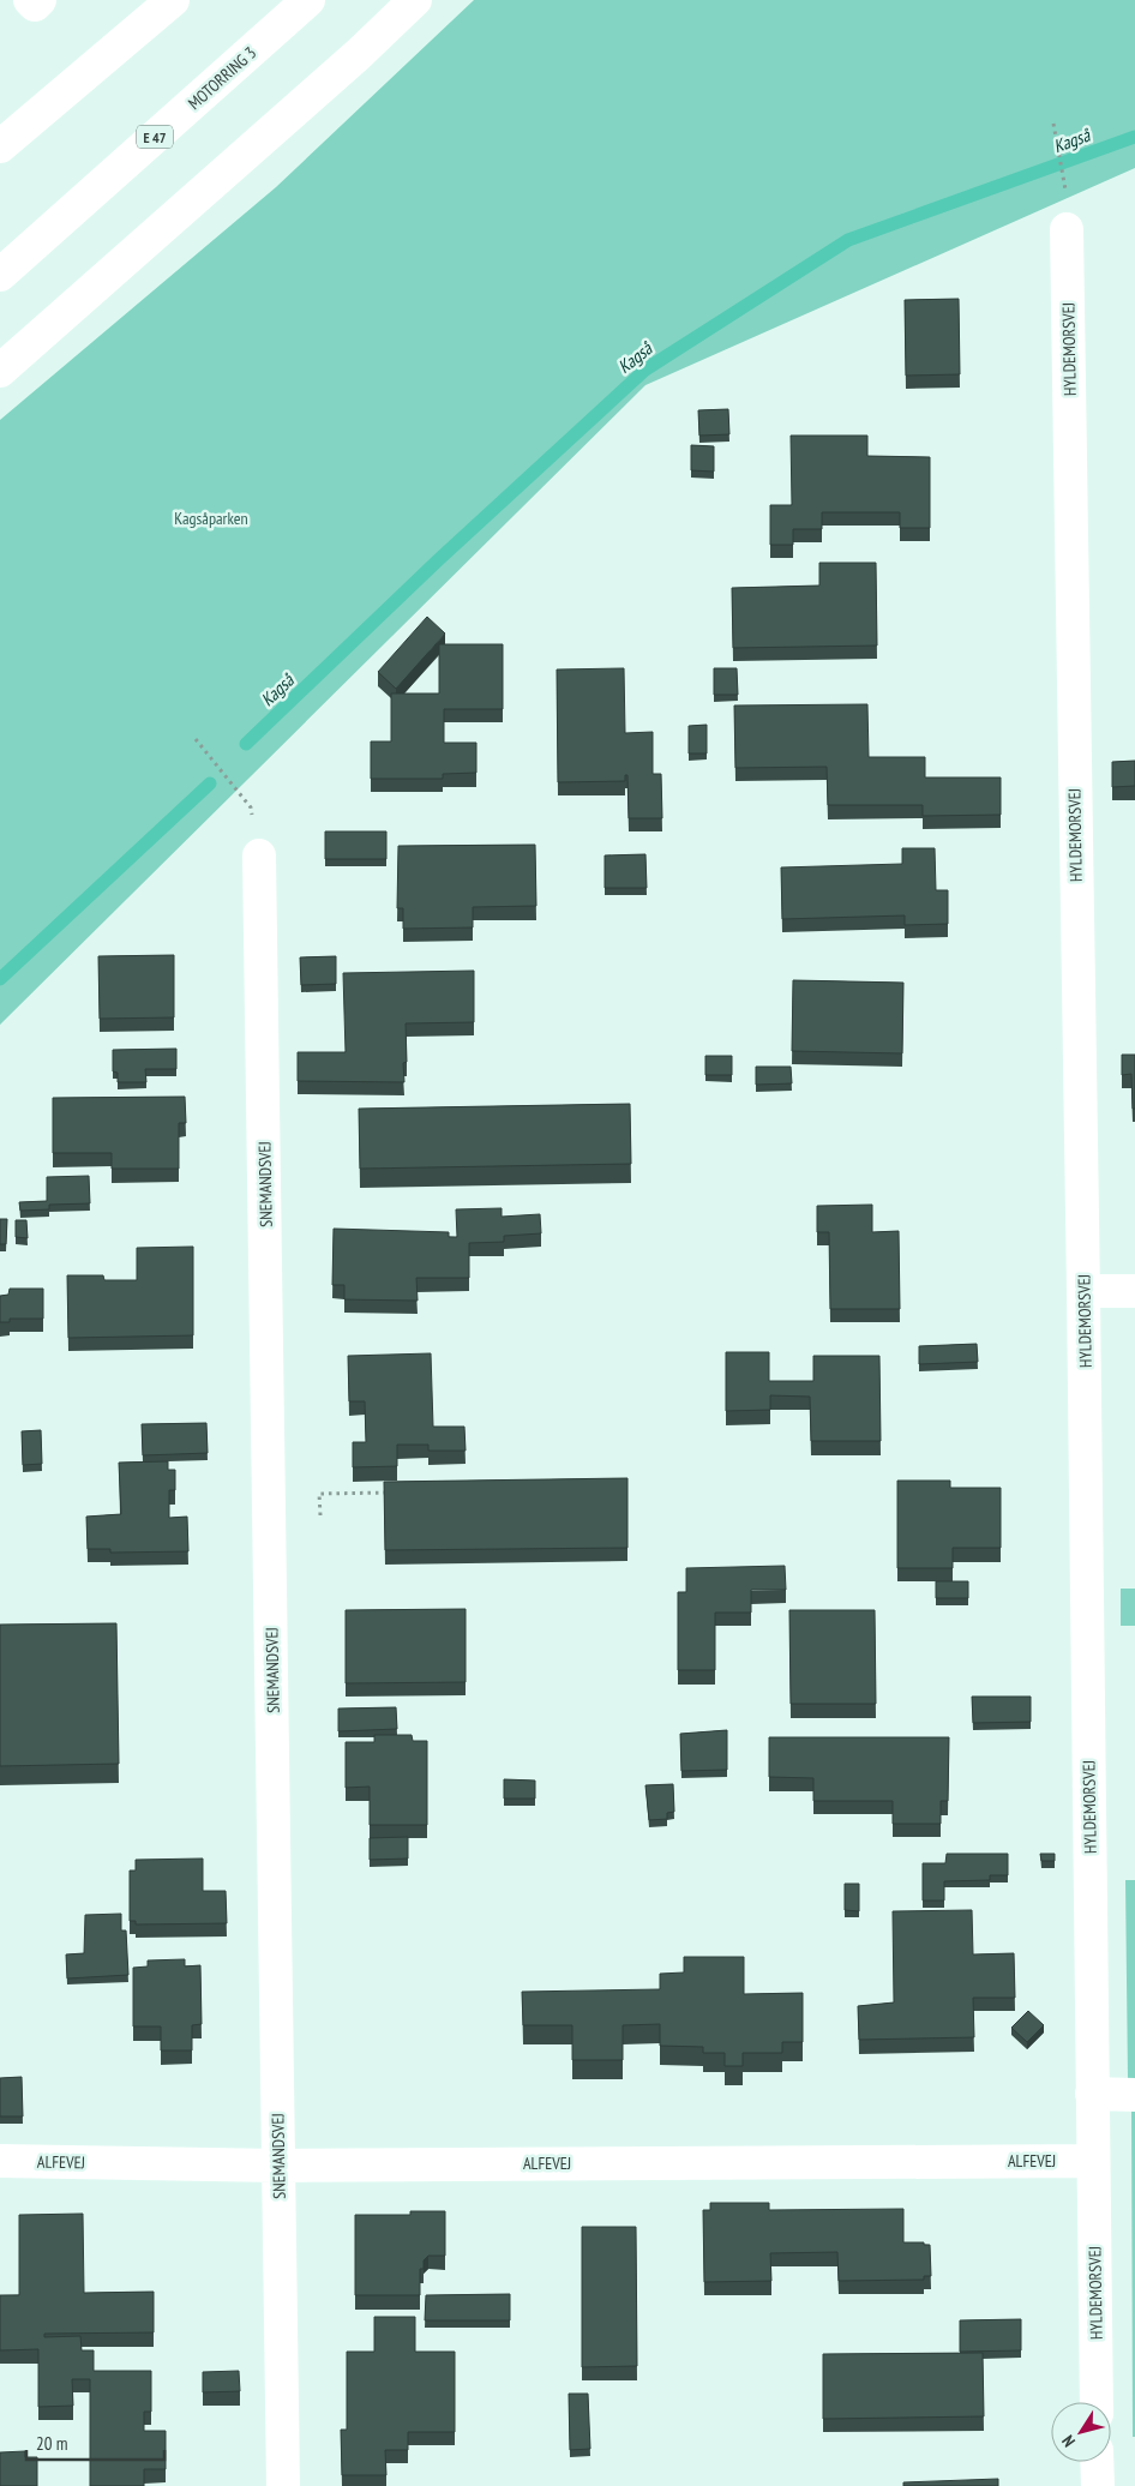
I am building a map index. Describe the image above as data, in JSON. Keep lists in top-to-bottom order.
{
  "streets": {
    "main road": [
      "MOTORRING 3",
      "E 47",
      "HYLDEMORSVEJ",
      "SNEMANDSVEJ",
      "ALFEVEJ"
    ]
  },
  "crossings": [
    ["HYLDEMORSVEJ", "ALFEVEJ"],
    ["SNEMANDSVEJ", "ALFEVEJ"]
  ],
  "water": ["Kagså"],
  "parks": ["Kagsåparken"],
  "scale_bar": "20 m",
  "north": "bottom left"
}
